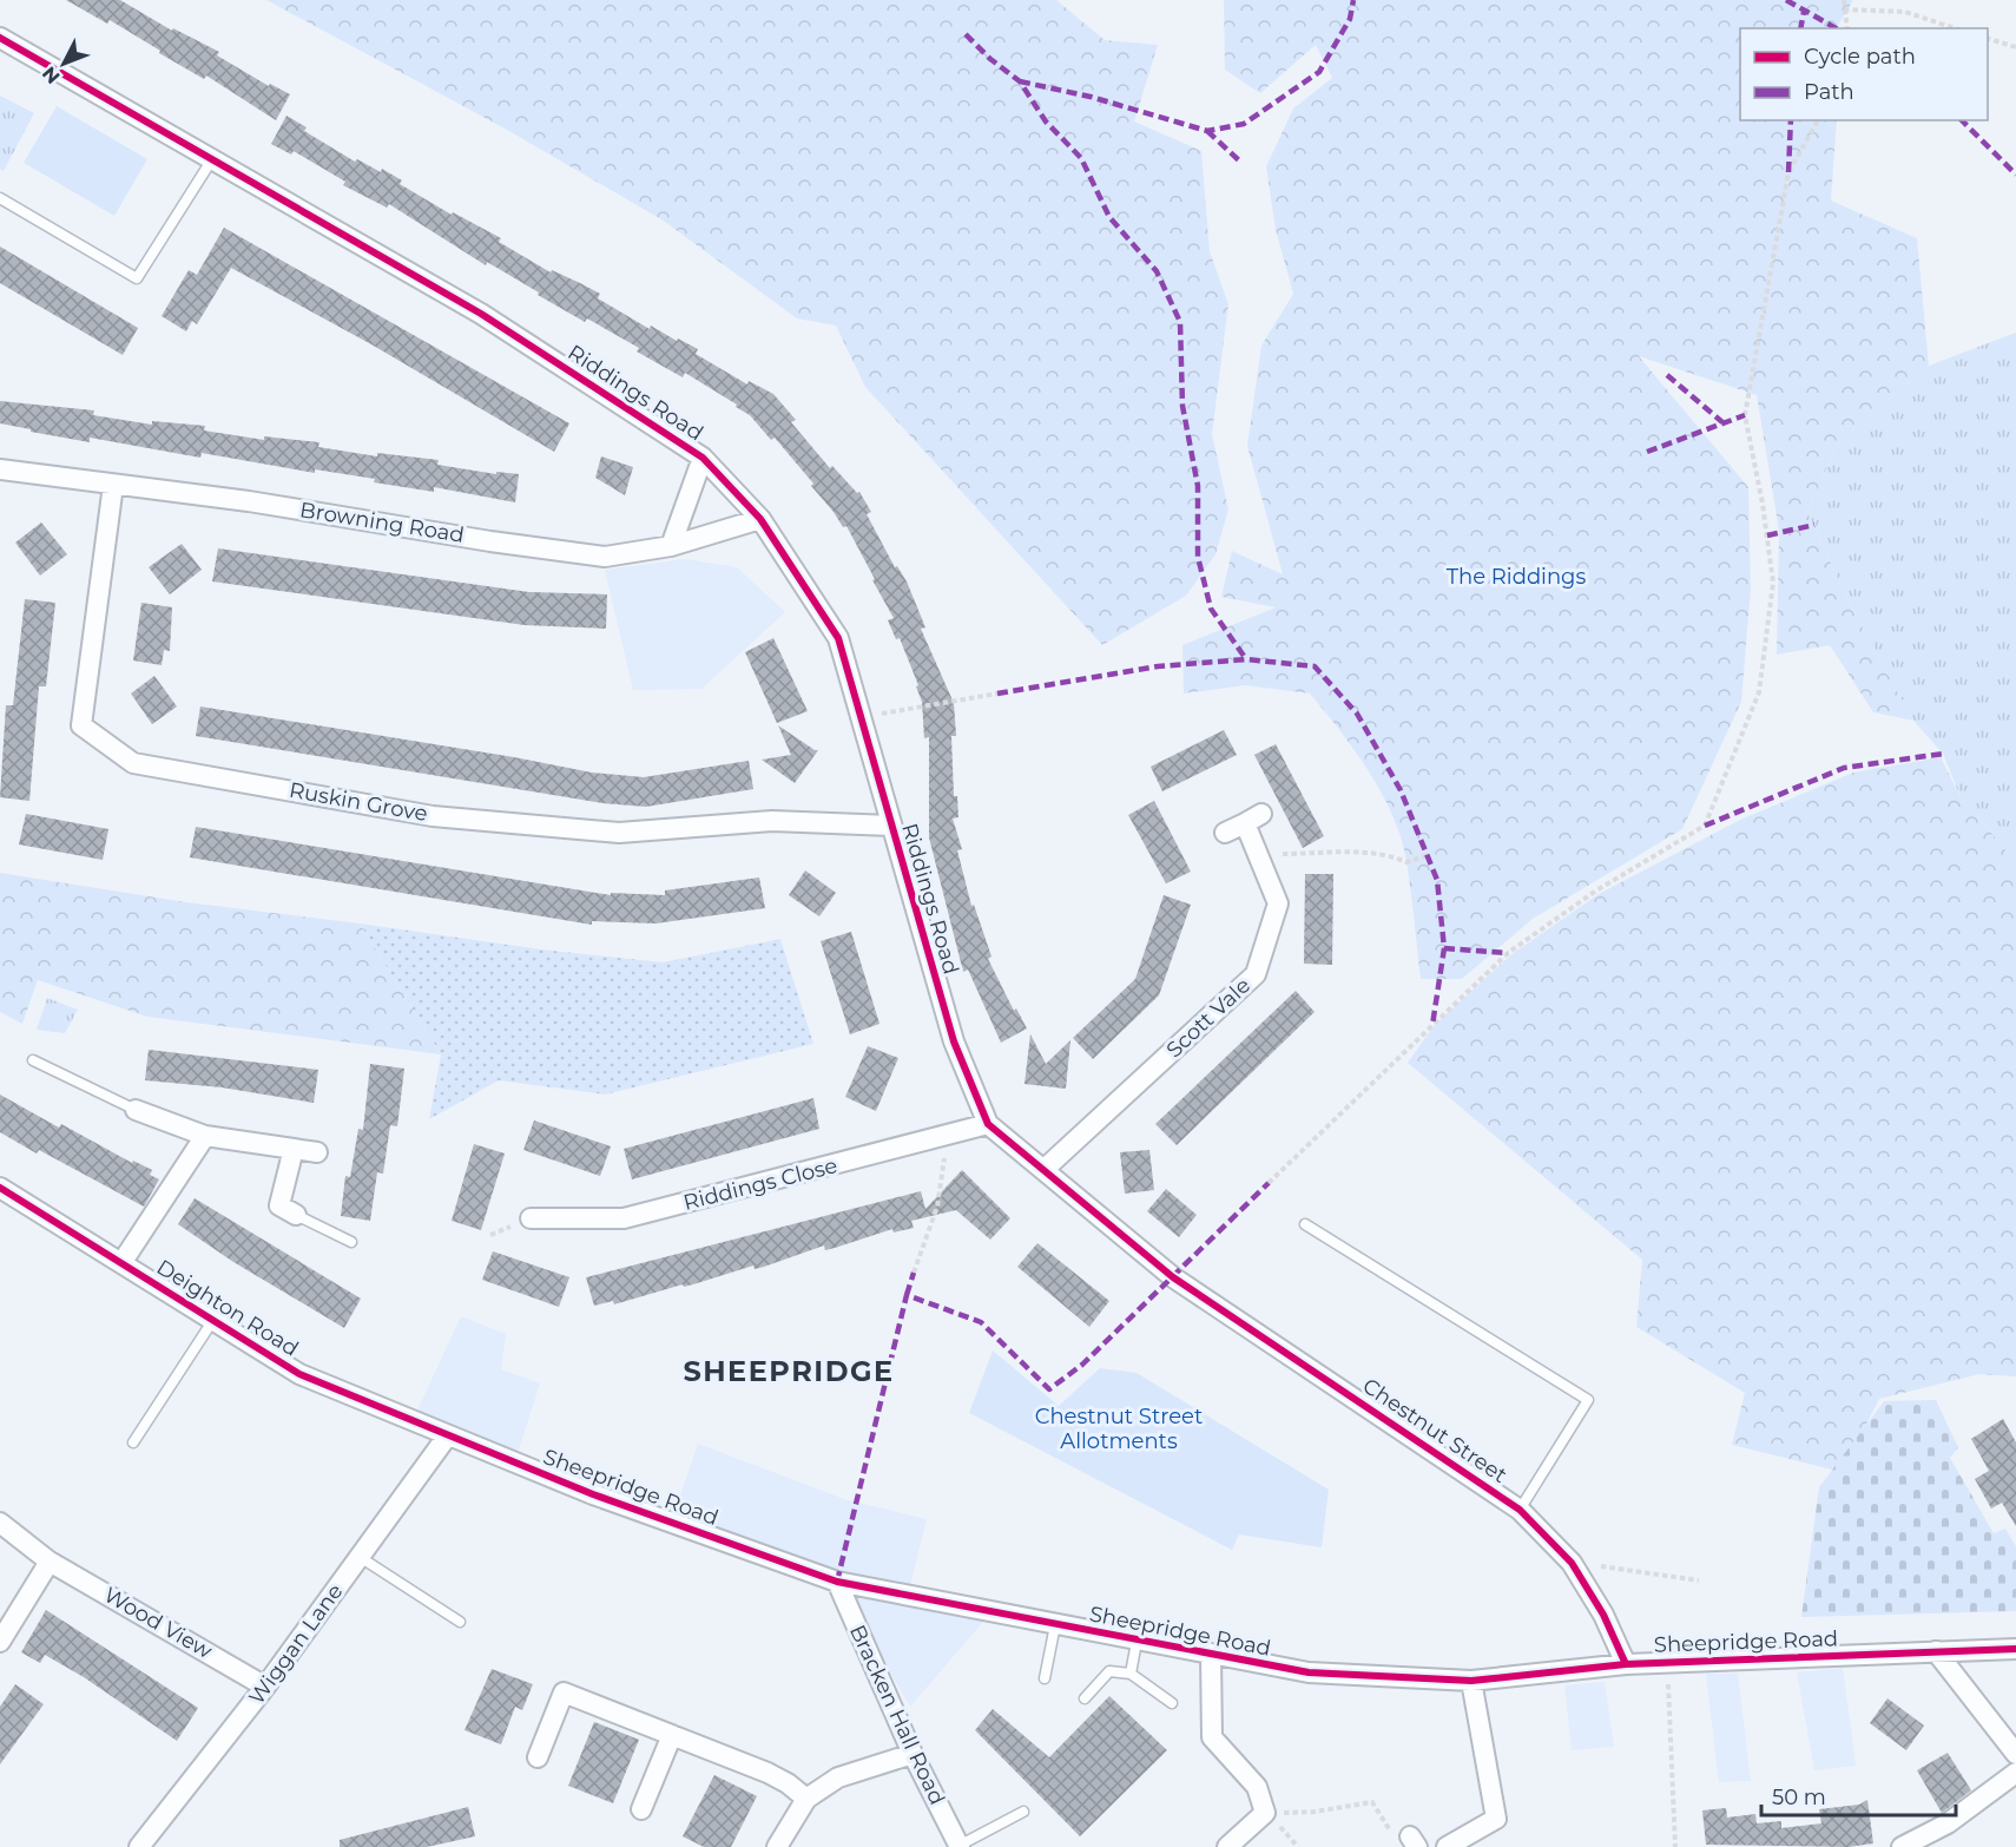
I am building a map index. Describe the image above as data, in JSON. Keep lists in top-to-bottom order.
{
  "streets": {
    "street": [
      "Riddings Road",
      "Browning Road",
      "Ruskin Grove",
      "Scott Vale",
      "Riddings Close",
      "Deighton Road",
      "Chestnut Street",
      "Sheepridge Road",
      "Wood View",
      "Wiggan Lane",
      "Bracken Hall Road"
    ]
  },
  "crossings": [
    ["Riddings Road", "Browning Road"],
    ["Riddings Road", "Ruskin Grove"],
    ["Riddings Road", "Scott Vale"],
    ["Riddings Road", "Riddings Close"],
    ["Riddings Road", "Chestnut Street"],
    ["Browning Road", "Ruskin Grove"],
    ["Deighton Road", "Sheepridge Road"],
    ["Deighton Road", "Wiggan Lane"],
    ["Chestnut Street", "Sheepridge Road"],
    ["Sheepridge Road", "Wiggan Lane"],
    ["Sheepridge Road", "Bracken Hall Road"],
    ["Wood View", "Wiggan Lane"]
  ],
  "districts": ["SHEEPRIDGE"],
  "parks": ["The Riddings", "Chestnut Street Allotments"],
  "legend": ["Cycle path", "Path"],
  "scale_bar": "50 m",
  "north": "bottom left"
}
